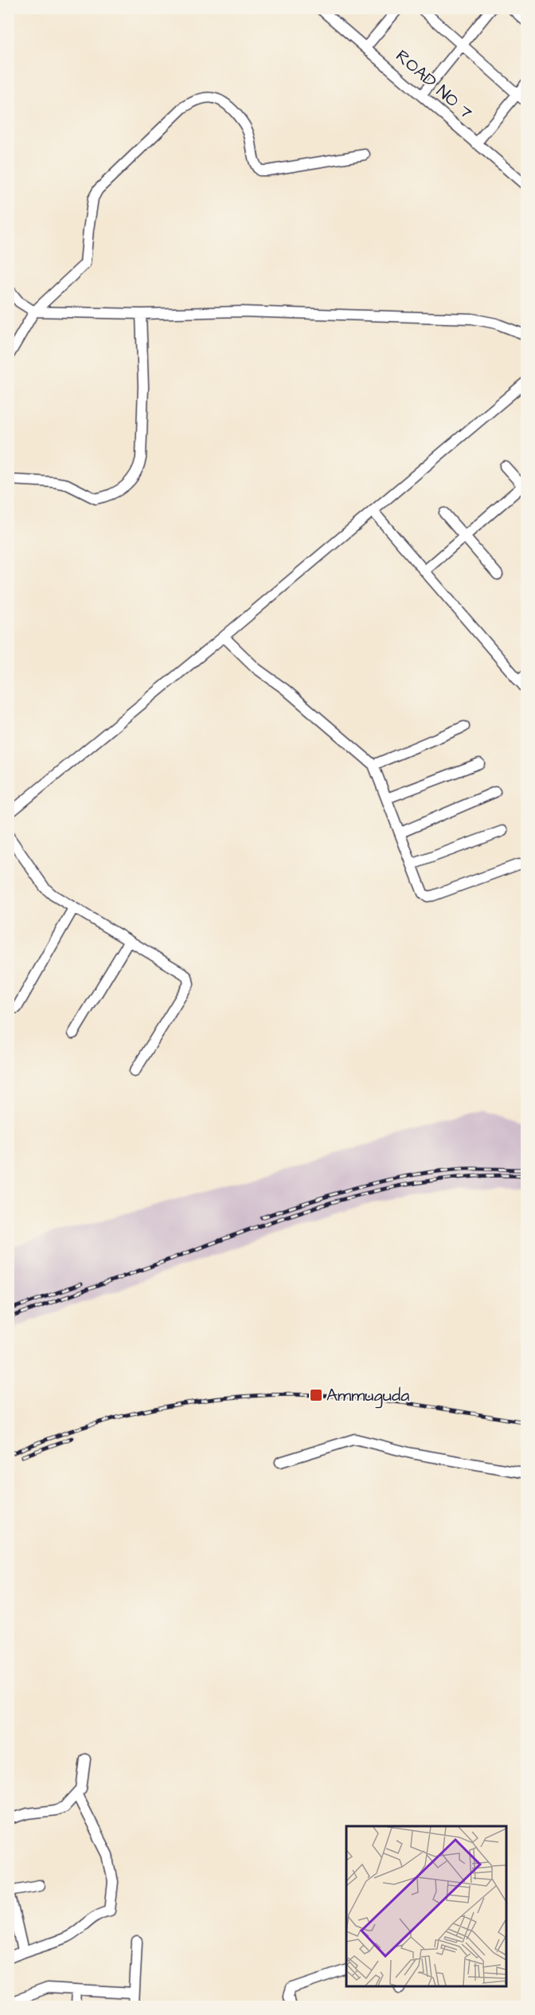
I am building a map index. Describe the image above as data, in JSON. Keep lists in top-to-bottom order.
{
  "streets": {
    "street": ["ROAD NO 7"]
  },
  "places": {
    "transit": ["Ammuguda"]
  }
}
